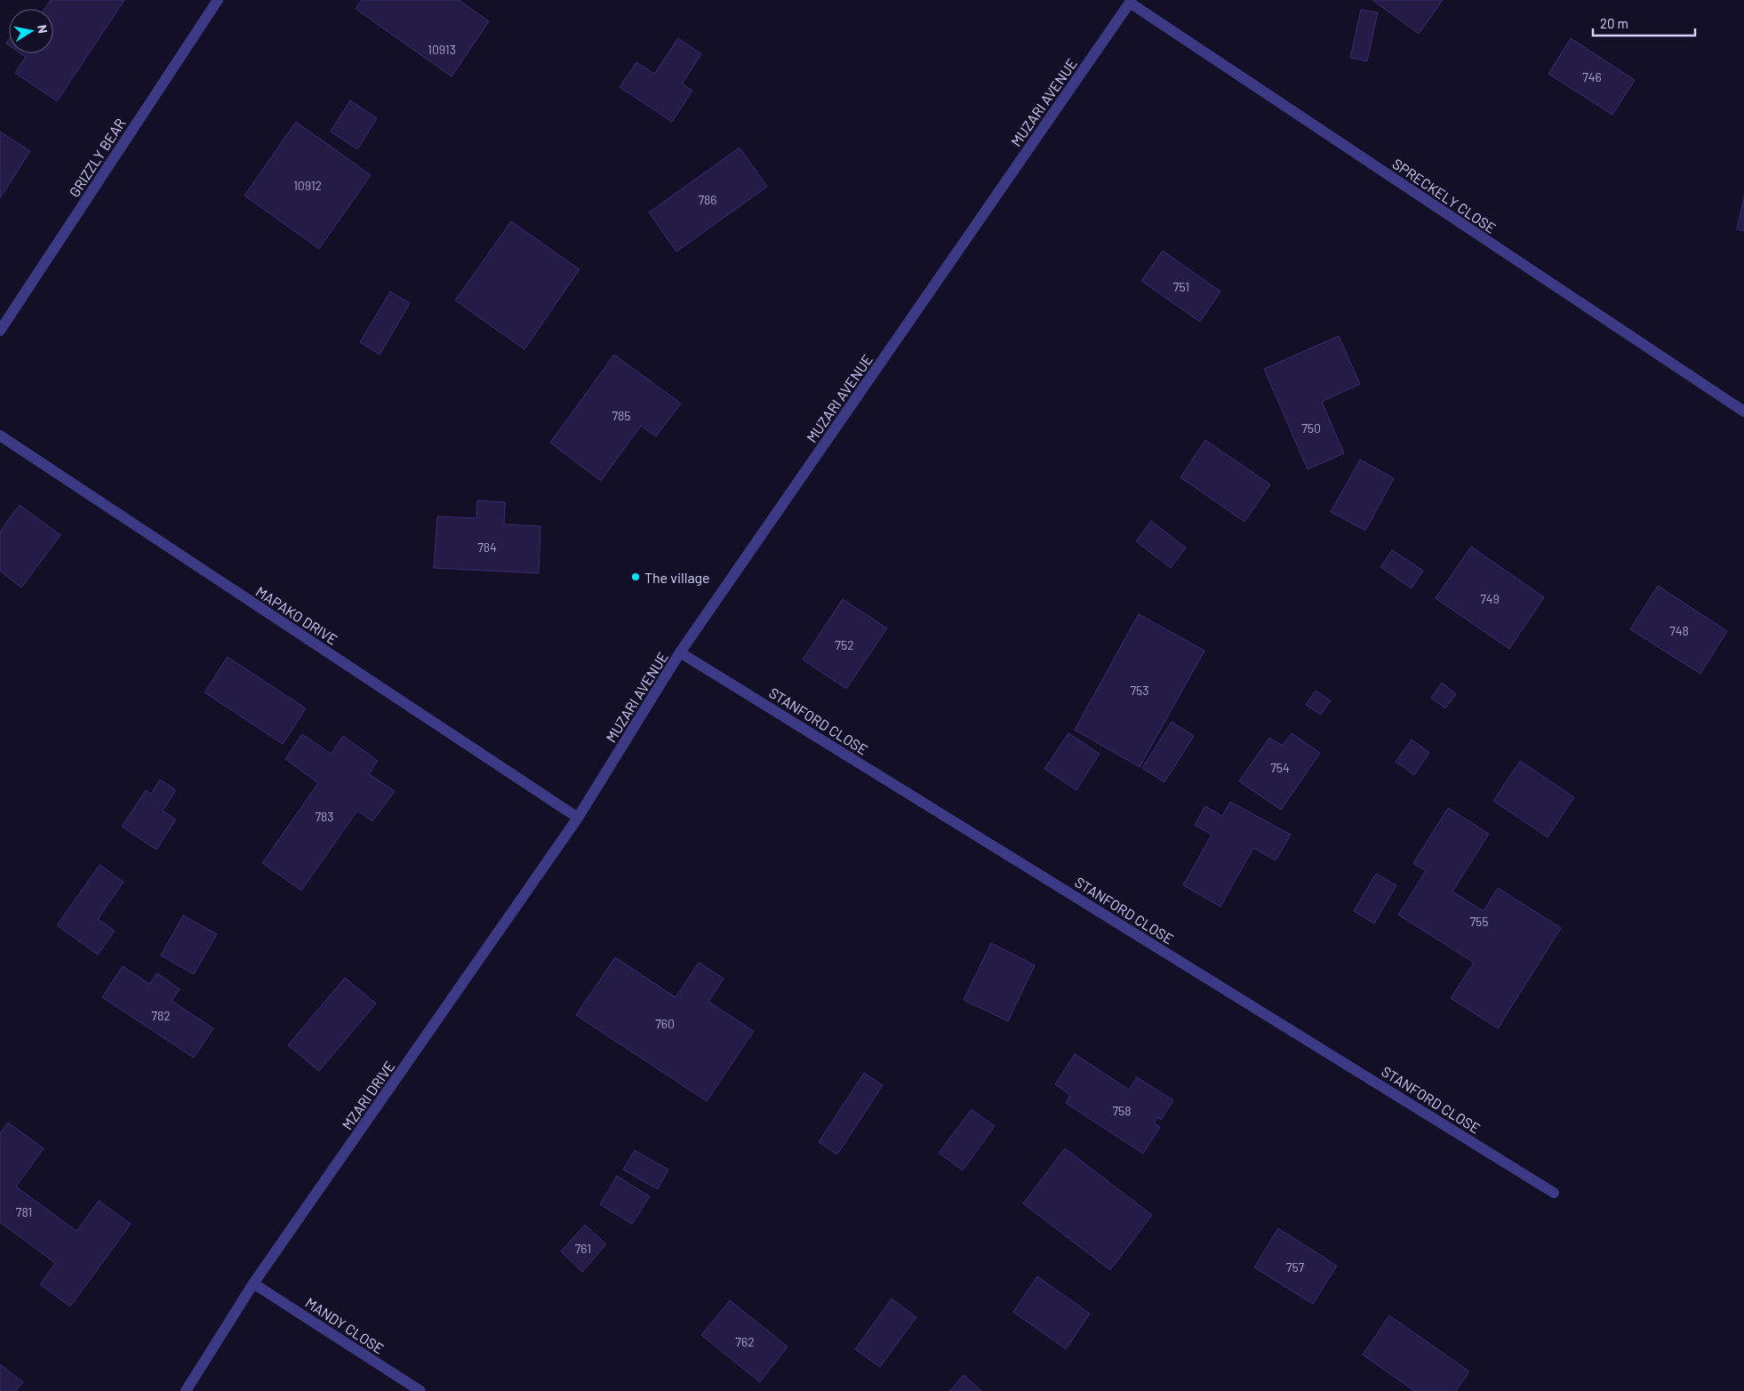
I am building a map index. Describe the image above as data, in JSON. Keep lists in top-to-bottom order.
{
  "streets": {
    "street": [
      "MUZARI AVENUE",
      "GRIZZLY BEAR",
      "SPRECKELY CLOSE",
      "MAPAKO DRIVE",
      "STANFORD CLOSE",
      "MZARI DRIVE",
      "MANDY CLOSE"
    ]
  },
  "crossings": [
    ["MUZARI AVENUE", "SPRECKELY CLOSE"],
    ["MUZARI AVENUE", "MAPAKO DRIVE"],
    ["MUZARI AVENUE", "STANFORD CLOSE"],
    ["MUZARI AVENUE", "MZARI DRIVE"],
    ["MAPAKO DRIVE", "MZARI DRIVE"],
    ["MZARI DRIVE", "MANDY CLOSE"]
  ],
  "places": ["The village"],
  "house_numbers": [
    "10913",
    "746",
    "10912",
    "786",
    "751",
    "785",
    "750",
    "784",
    "749",
    "748",
    "752",
    "753",
    "754",
    "783",
    "755",
    "782",
    "760",
    "758",
    "781",
    "761",
    "757",
    "762"
  ],
  "scale_bar": "20 m",
  "north": "right"
}
